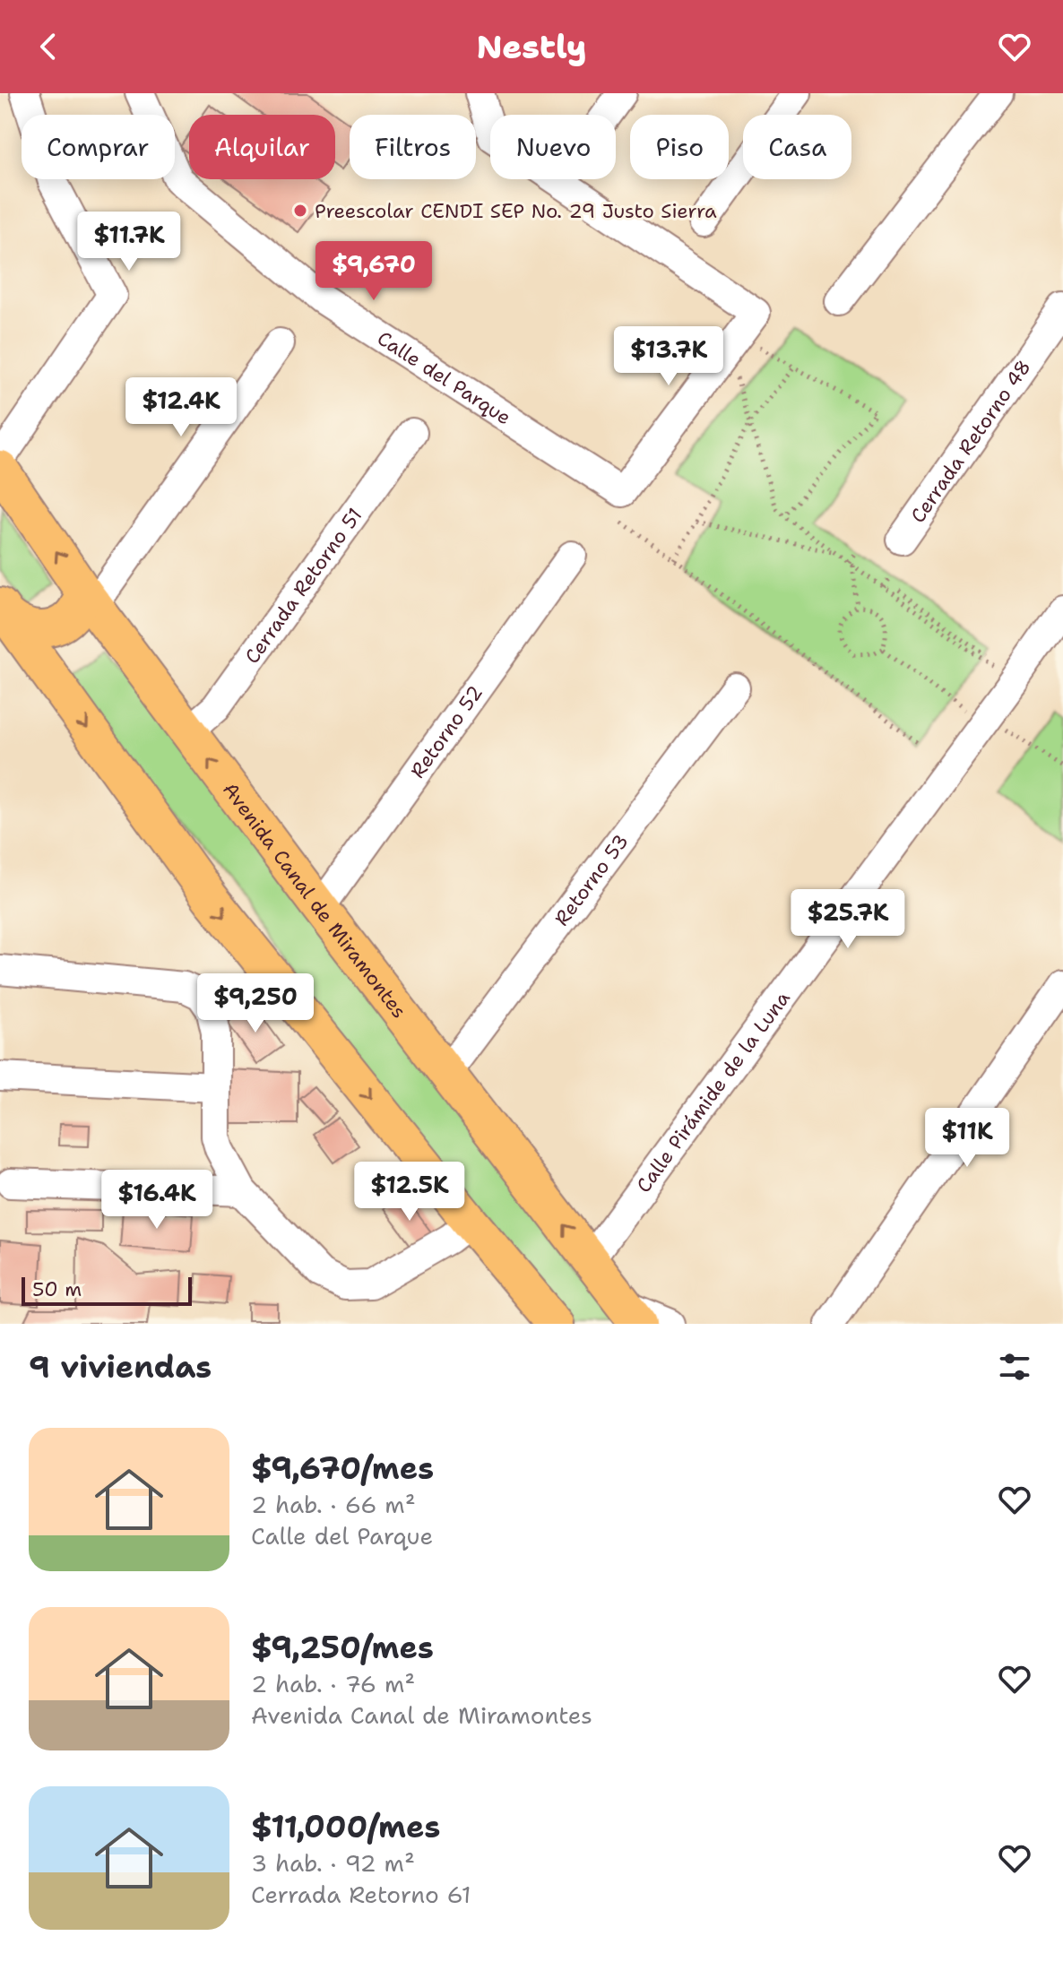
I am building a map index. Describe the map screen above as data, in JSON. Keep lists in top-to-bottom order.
{
  "streets": {
    "main road": ["Avenida Canal de Miramontes"],
    "street": [
      "Calle del Parque",
      "Cerrada Retorno 48",
      "Cerrada Retorno 51",
      "Retorno 52",
      "Retorno 53",
      "Calle Pirámide de la Luna"
    ]
  },
  "crossings": [
    ["Cerrada Retorno 51", "Avenida Canal de Miramontes"],
    ["Retorno 52", "Avenida Canal de Miramontes"],
    ["Retorno 53", "Avenida Canal de Miramontes"],
    ["Avenida Canal de Miramontes", "Calle Pirámide de la Luna"]
  ],
  "places": ["Preescolar CENDI SEP No. 29 Justo Sierra"],
  "scale_bar": "50 m",
  "page": {
    "header": "Nestly",
    "chip": [
      "Comprar",
      "Alquilar",
      "Filtros",
      "Nuevo",
      "Piso",
      "Casa"
    ],
    "price": [
      "$11.7K",
      "$9,670",
      "$13.7K",
      "$12.4K",
      "$25.7K",
      "$9,250",
      "$11K",
      "$12.5K",
      "$16.4K"
    ],
    "scale": "50 m",
    "heading": "9 viviendas",
    "list": [
      {
        "name": "$9,670/mes",
        "note": "2 hab. · 66 m² · Calle del Parque"
      },
      {
        "name": "$9,250/mes",
        "note": "2 hab. · 76 m² · Avenida Canal de Miramontes"
      },
      {
        "name": "$11,000/mes",
        "note": "3 hab. · 92 m² · Cerrada Retorno 61"
      }
    ]
  }
}
